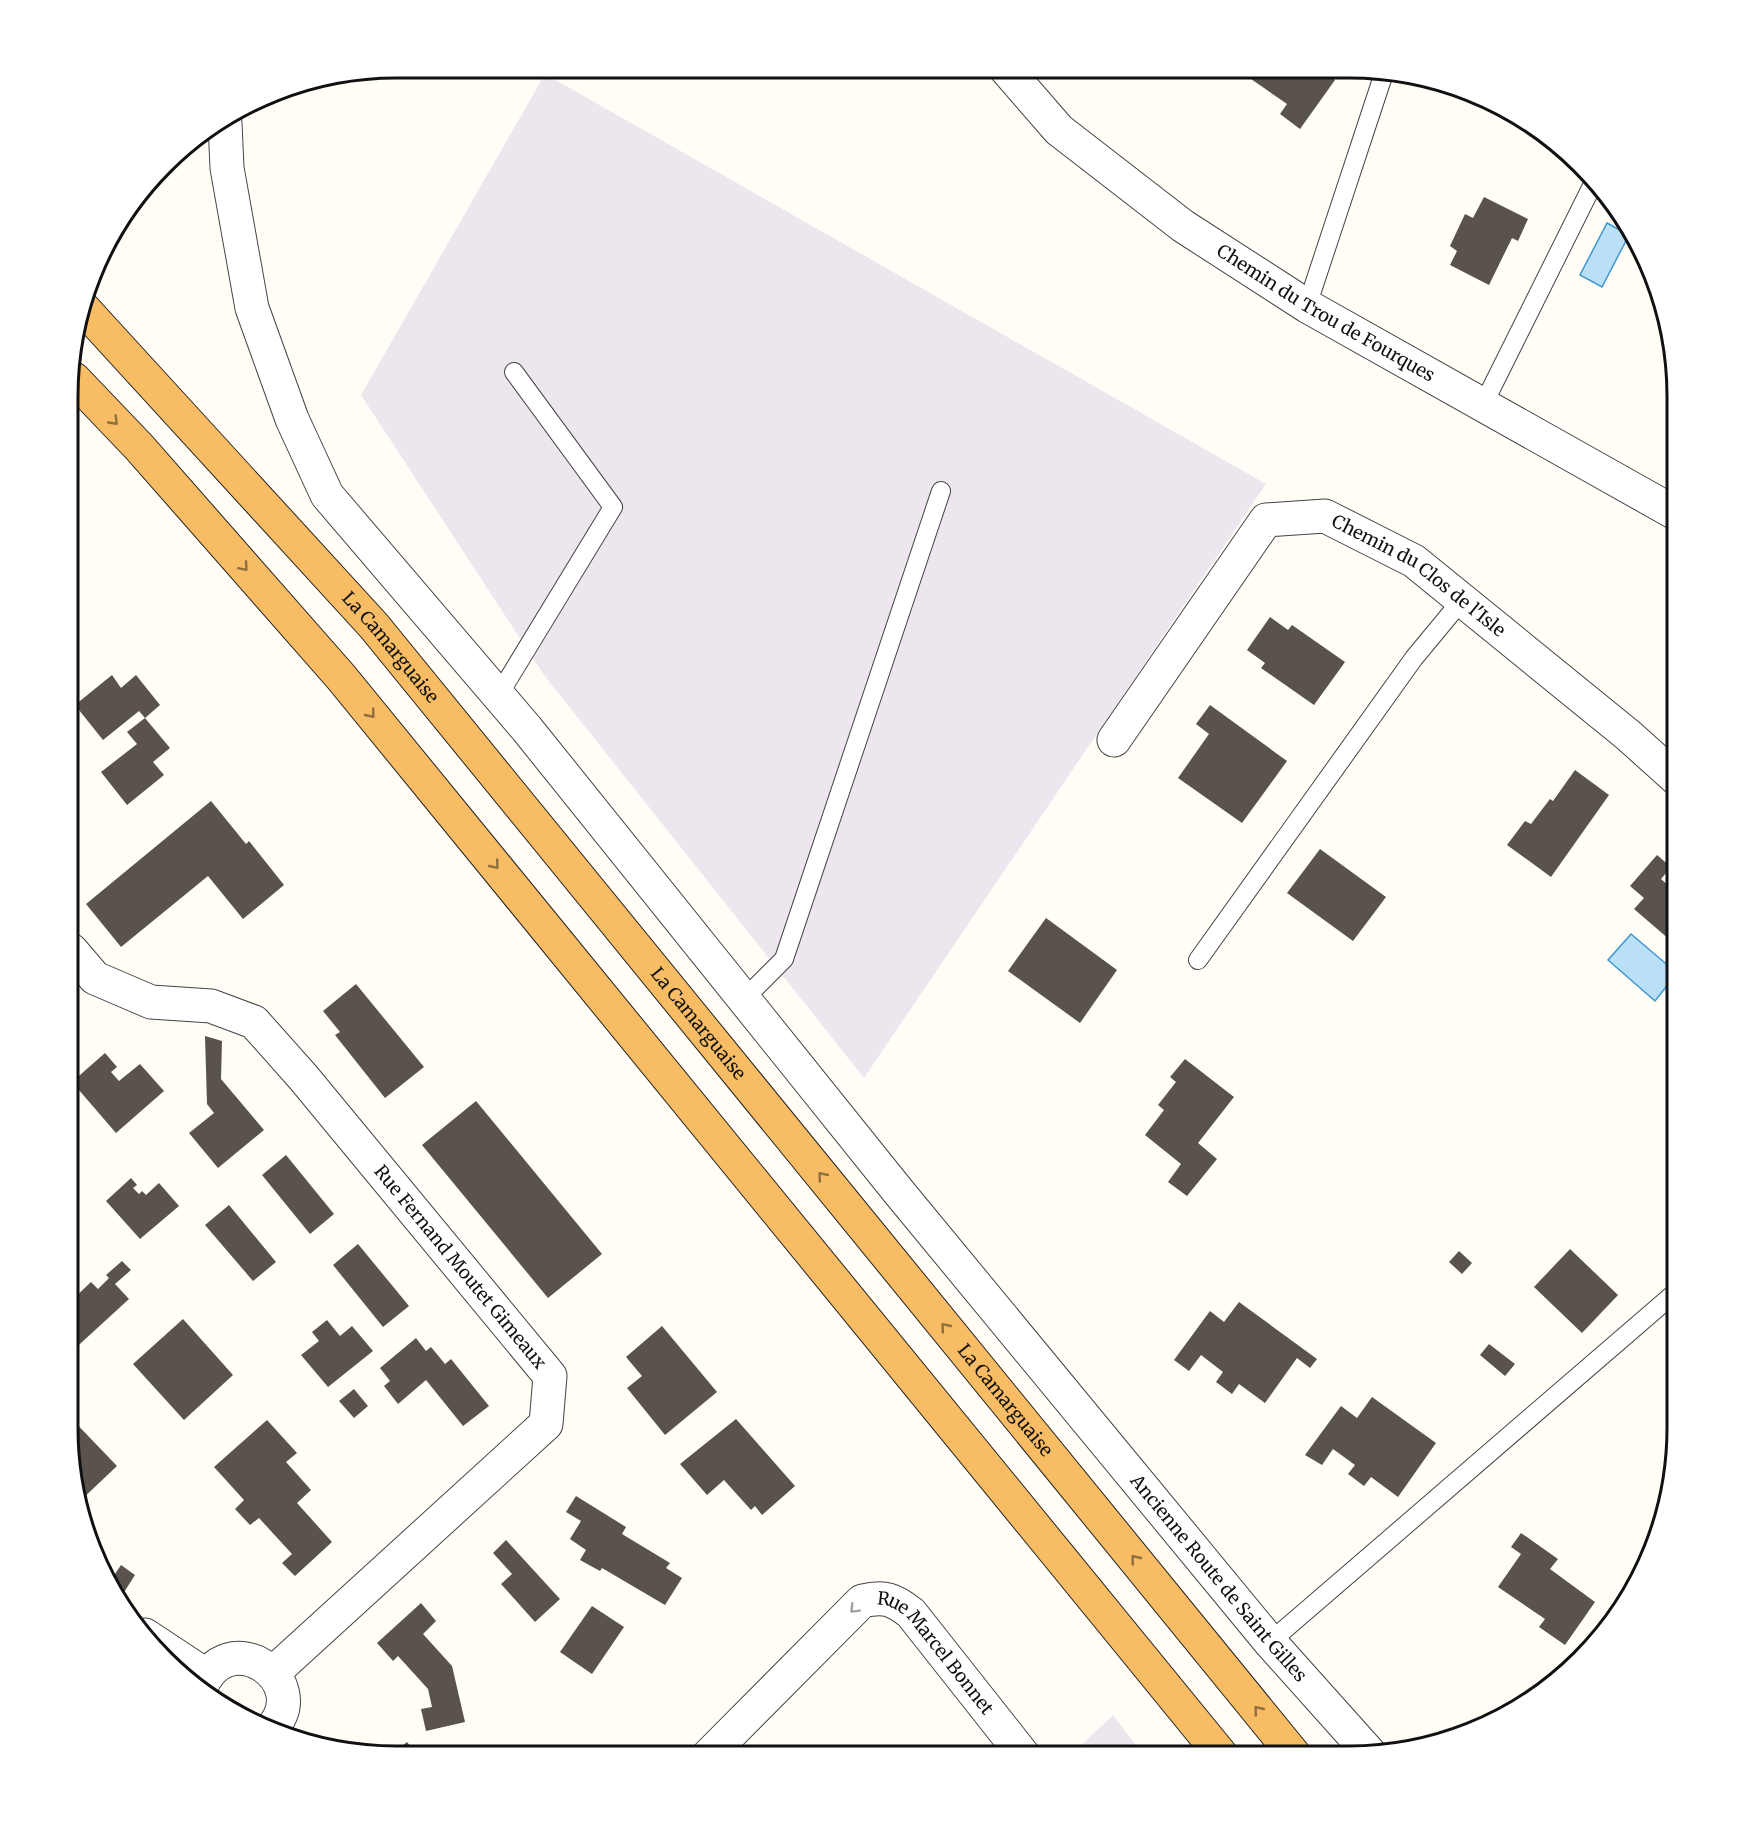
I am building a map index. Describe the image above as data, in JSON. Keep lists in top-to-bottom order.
{
  "streets": {
    "highway": ["La Camarguaise"],
    "street": [
      "Chemin du Trou de Fourques",
      "Chemin du Clos de l'Isle",
      "Rue Fernand Moutet Gimeaux",
      "Ancienne Route de Saint Gilles",
      "Rue Marcel Bonnet"
    ]
  }
}
